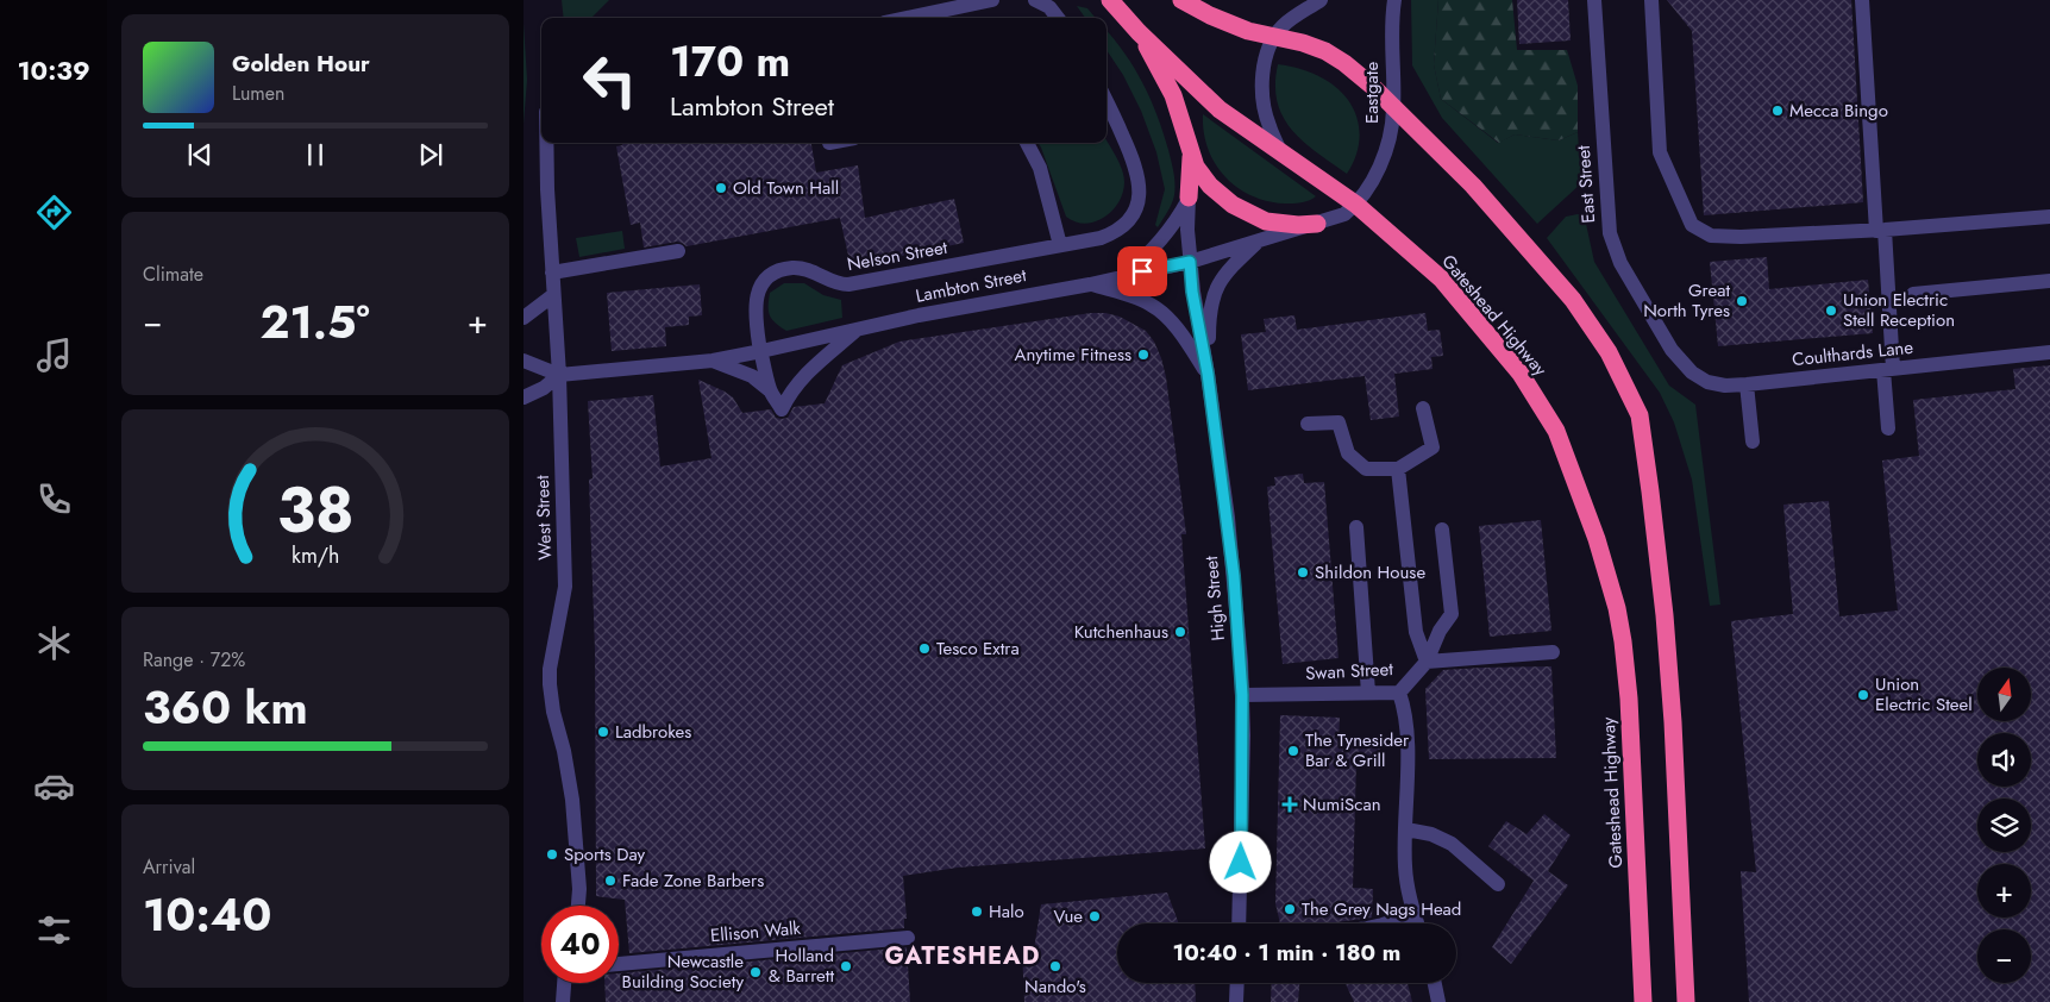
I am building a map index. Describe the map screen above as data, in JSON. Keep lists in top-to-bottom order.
{
  "streets": {
    "highway": ["Gateshead Highway"],
    "street": [
      "Eastgate",
      "East Street",
      "Nelson Street",
      "Lambton Street",
      "Coulthards Lane",
      "West Street",
      "High Street",
      "Swan Street",
      "Ellison Walk"
    ]
  },
  "crossings": [
    ["Eastgate", "Lambton Street"],
    ["Eastgate", "Gateshead Highway"],
    ["East Street", "Coulthards Lane"],
    ["Nelson Street", "Lambton Street"],
    ["Lambton Street", "High Street"],
    ["High Street", "Swan Street"]
  ],
  "districts": ["GATESHEAD"],
  "places": {
    "other": [
      "Mecca Bingo",
      "Old Town Hall",
      "Great North Tyres",
      "Union Electric Stell Reception",
      "Anytime Fitness",
      "Shildon House",
      "Kutchenhaus",
      "Tesco Extra",
      "Union Electric Steel",
      "Ladbrokes",
      "The Tynesider Bar & Grill",
      "Sports Day",
      "Fade Zone Barbers",
      "The Grey Nags Head",
      "Halo",
      "Vue",
      "Holland & Barrett",
      "Nando's",
      "Newcastle Building Society"
    ],
    "health": ["NumiScan"]
  },
  "north": "top",
  "page": {
    "tabs": "10:39",
    "turn": ["170 m", "Lambton Street"],
    "song": ["Golden Hour", "Lumen"],
    "tile": [
      "Climate",
      ["Range · 72%", "360 km"],
      ["Arrival", "10:40"]
    ],
    "heat": ["−", "21.5°", "+"],
    "map_buttons": ["+", "−"],
    "limit": "40",
    "trip": "10:40 · 1 min · 180 m",
    "gauge": ["38", "km/h"]
  }
}
